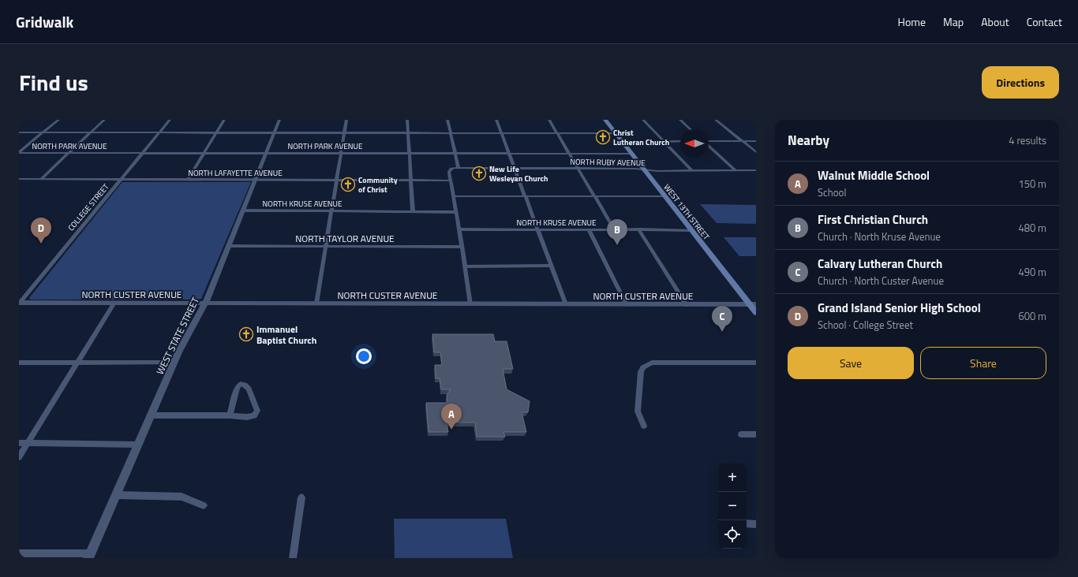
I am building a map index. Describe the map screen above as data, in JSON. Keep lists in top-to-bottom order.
{
  "streets": {
    "main road": ["WEST 13TH STREET"],
    "street": [
      "NORTH PARK AVENUE",
      "NORTH RUBY AVENUE",
      "NORTH LAFAYETTE AVENUE",
      "NORTH KRUSE AVENUE",
      "COLLEGE STREET",
      "NORTH TAYLOR AVENUE",
      "NORTH CUSTER AVENUE",
      "WEST STATE STREET"
    ]
  },
  "crossings": [
    ["NORTH PARK AVENUE", "COLLEGE STREET"],
    ["NORTH PARK AVENUE", "WEST 13TH STREET"],
    ["NORTH PARK AVENUE", "WEST STATE STREET"],
    ["NORTH RUBY AVENUE", "WEST 13TH STREET"],
    ["NORTH LAFAYETTE AVENUE", "COLLEGE STREET"],
    ["NORTH LAFAYETTE AVENUE", "WEST STATE STREET"],
    ["NORTH KRUSE AVENUE", "WEST 13TH STREET"],
    ["NORTH KRUSE AVENUE", "WEST STATE STREET"],
    ["COLLEGE STREET", "NORTH CUSTER AVENUE"],
    ["WEST 13TH STREET", "NORTH CUSTER AVENUE"],
    ["NORTH TAYLOR AVENUE", "WEST STATE STREET"],
    ["NORTH CUSTER AVENUE", "WEST STATE STREET"]
  ],
  "places": {
    "church": [
      "Christ Lutheran Church",
      "New Life Wesleyan Church",
      "Community of Christ",
      "Immanuel Baptist Church"
    ]
  },
  "north": "left",
  "page": {
    "header": "Gridwalk",
    "nav": [
      "Home",
      "Map",
      "About",
      "Contact"
    ],
    "title": "Find us",
    "buttons": [
      "Directions",
      ["Save", "Share"]
    ],
    "heading": ["Nearby", "4 results"],
    "list": [
      {
        "mark": "A",
        "name": "Walnut Middle School",
        "note": "School",
        "value": "150 m"
      },
      {
        "mark": "B",
        "name": "First Christian Church",
        "note": "Church · North Kruse Avenue",
        "value": "480 m"
      },
      {
        "mark": "C",
        "name": "Calvary Lutheran Church",
        "note": "Church · North Custer Avenue",
        "value": "490 m"
      },
      {
        "mark": "D",
        "name": "Grand Island Senior High School",
        "note": "School · College Street",
        "value": "600 m"
      }
    ],
    "pins": [
      "D",
      "B",
      "C",
      "A"
    ],
    "map_buttons": ["+", "−"]
  }
}
